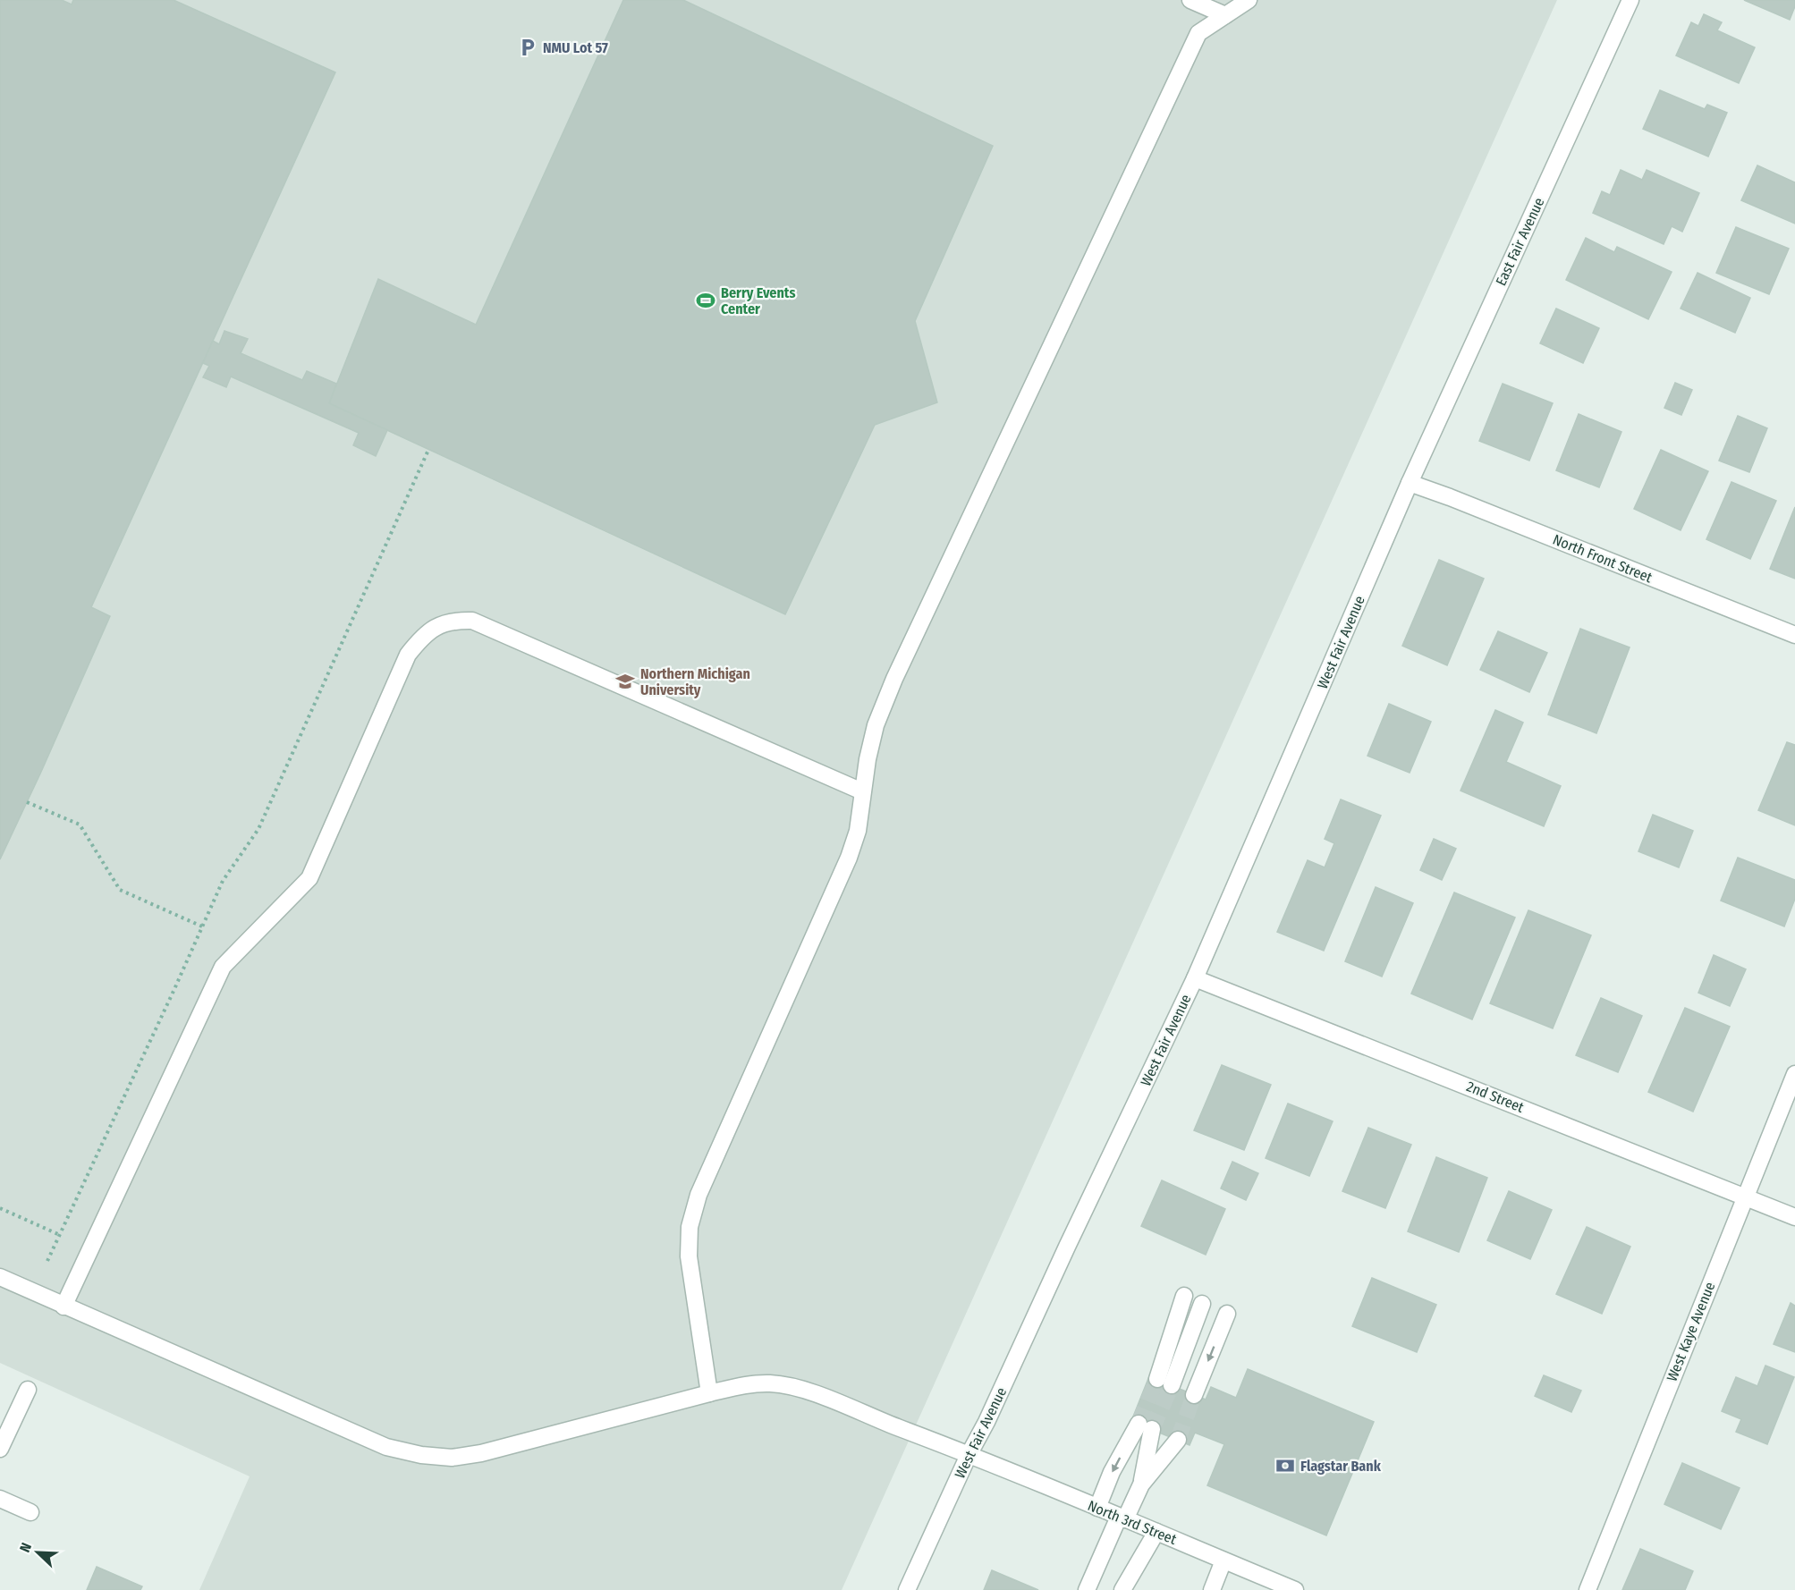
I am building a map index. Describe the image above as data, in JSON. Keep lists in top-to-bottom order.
{
  "streets": {
    "street": [
      "East Fair Avenue",
      "North Front Street",
      "West Fair Avenue",
      "2nd Street",
      "West Kaye Avenue",
      "North 3rd Street"
    ]
  },
  "crossings": [
    ["East Fair Avenue", "North Front Street"],
    ["East Fair Avenue", "West Fair Avenue"],
    ["North Front Street", "West Fair Avenue"],
    ["West Fair Avenue", "2nd Street"],
    ["West Fair Avenue", "North 3rd Street"],
    ["2nd Street", "West Kaye Avenue"]
  ],
  "places": {
    "parking": ["NMU Lot 57"],
    "sports": ["Berry Events Center"],
    "school or university": ["Northern Michigan University"],
    "bank": ["Flagstar Bank"]
  },
  "north": "top left"
}
